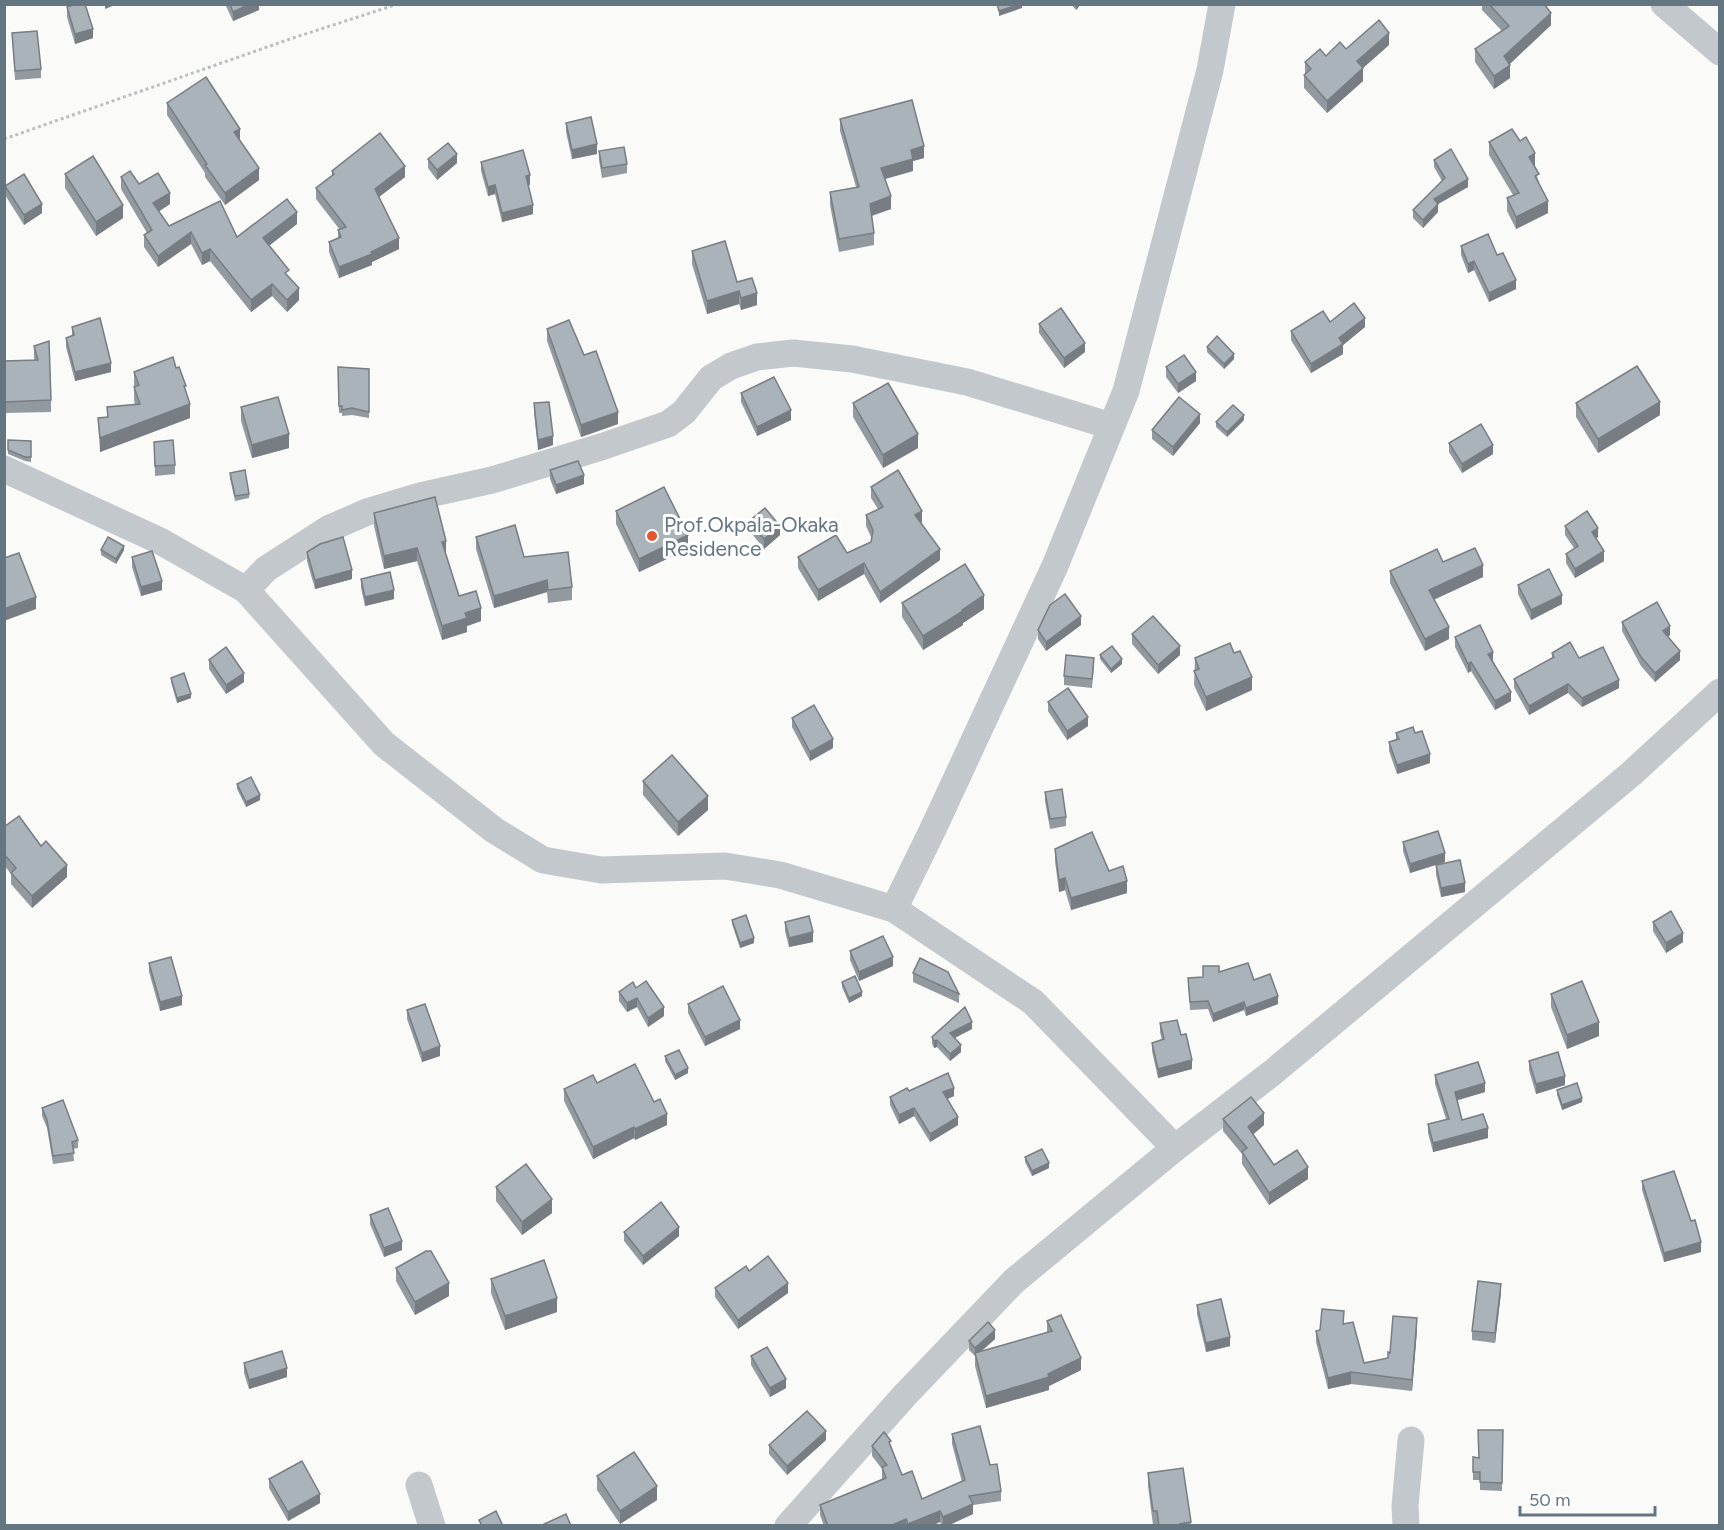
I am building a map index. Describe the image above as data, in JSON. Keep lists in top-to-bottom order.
{
  "places": ["Prof.Okpala-Okaka Residence"],
  "scale_bar": "50 m"
}
